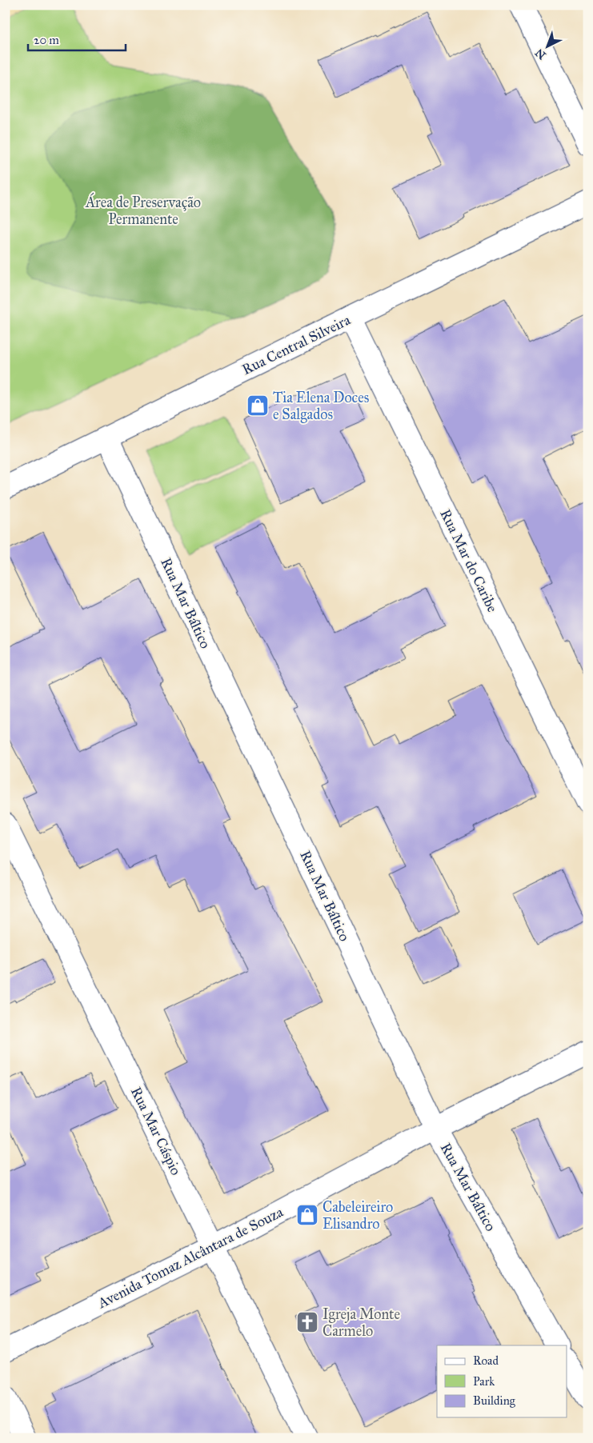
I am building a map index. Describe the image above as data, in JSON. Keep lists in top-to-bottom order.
{
  "streets": {
    "street": [
      "Rua Central Silveira",
      "Rua Mar do Caribe",
      "Rua Mar Báltico",
      "Rua Mar Cáspio",
      "Avenida Tomaz Alcântara de Souza"
    ]
  },
  "crossings": [
    ["Rua Central Silveira", "Rua Mar do Caribe"],
    ["Rua Central Silveira", "Rua Mar Báltico"],
    ["Rua Mar Báltico", "Avenida Tomaz Alcântara de Souza"],
    ["Rua Mar Cáspio", "Avenida Tomaz Alcântara de Souza"]
  ],
  "parks": ["Área de Preservação Permanente"],
  "places": {
    "shop": ["Tia Elena Doces e Salgados", "Cabeleireiro Elisandro"],
    "church": ["Igreja Monte Carmelo"]
  },
  "legend": ["Road", "Park", "Building"],
  "scale_bar": "20 m",
  "north": "bottom left"
}
